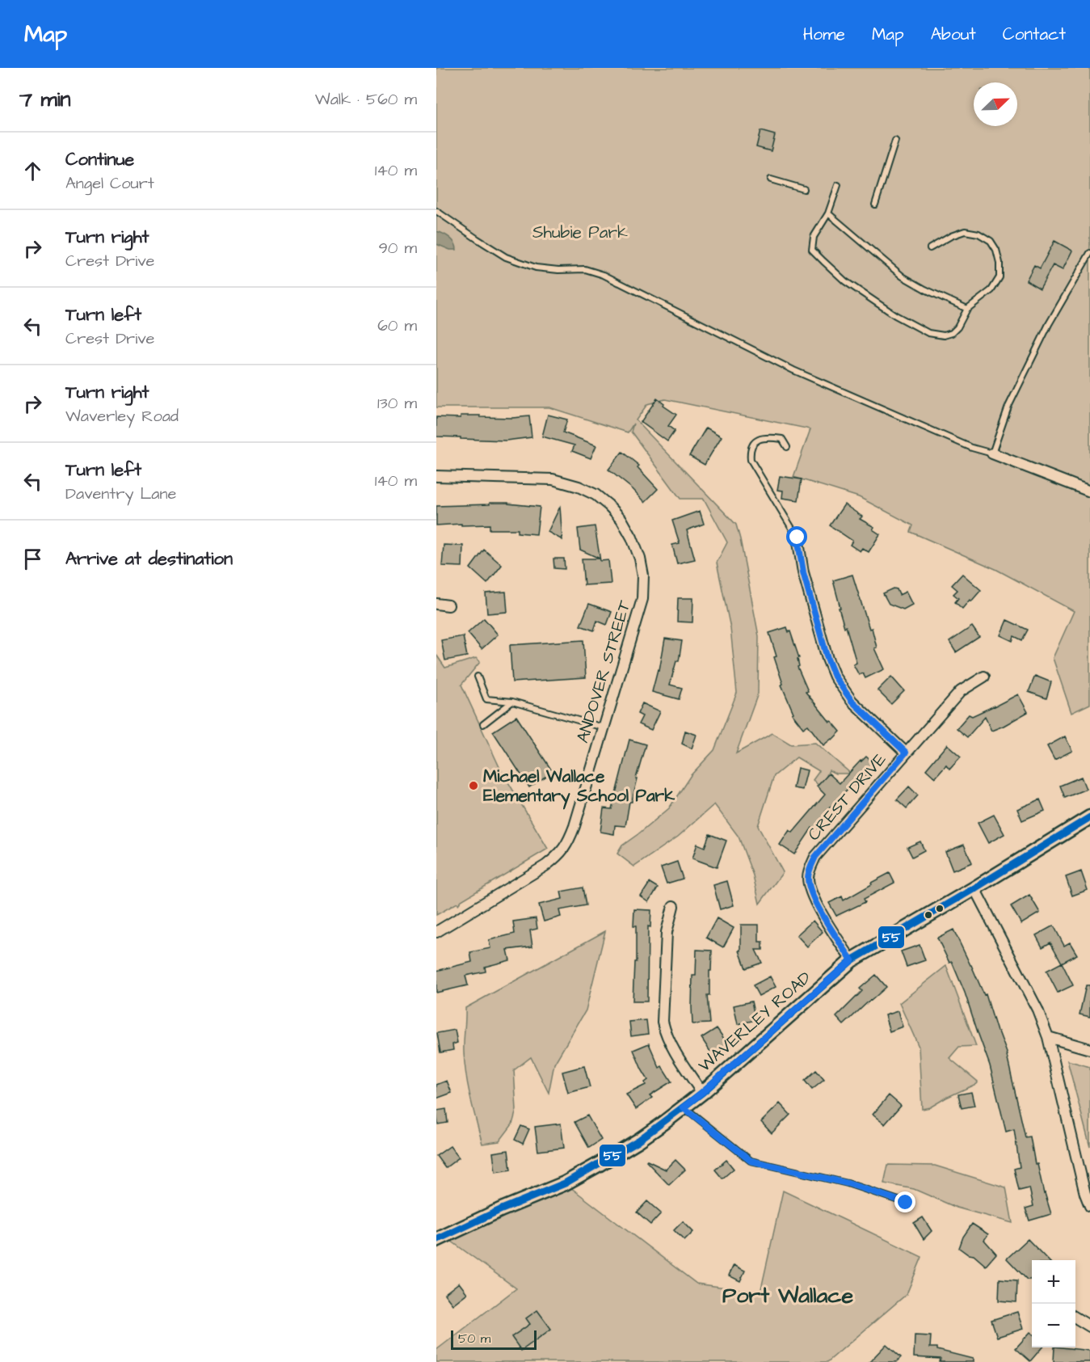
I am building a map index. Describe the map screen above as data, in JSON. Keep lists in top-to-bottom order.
{
  "streets": {
    "main road": ["WAVERLEY ROAD"],
    "street": ["ANDOVER STREET", "CREST DRIVE"]
  },
  "crossings": [
    ["CREST DRIVE", "WAVERLEY ROAD"]
  ],
  "districts": ["Port Wallace"],
  "parks": ["Shubie Park"],
  "places": ["Michael Wallace Elementary School Park"],
  "lines": ["transit line 55"],
  "scale_bar": "50 m",
  "north": "top right",
  "page": {
    "header": "Map",
    "nav": [
      "Home",
      "Map",
      "About",
      "Contact"
    ],
    "heading": ["7 min", "Walk · 560 m"],
    "list": [
      ["Continue", "Angel Court", "140 m"],
      ["Turn right", "Crest Drive", "90 m"],
      ["Turn left", "Crest Drive", "60 m"],
      ["Turn right", "Waverley Road", "130 m"],
      ["Turn left", "Daventry Lane", "140 m"],
      "Arrive at destination"
    ],
    "map_buttons": ["+", "−"],
    "scale": "50 m"
  }
}
